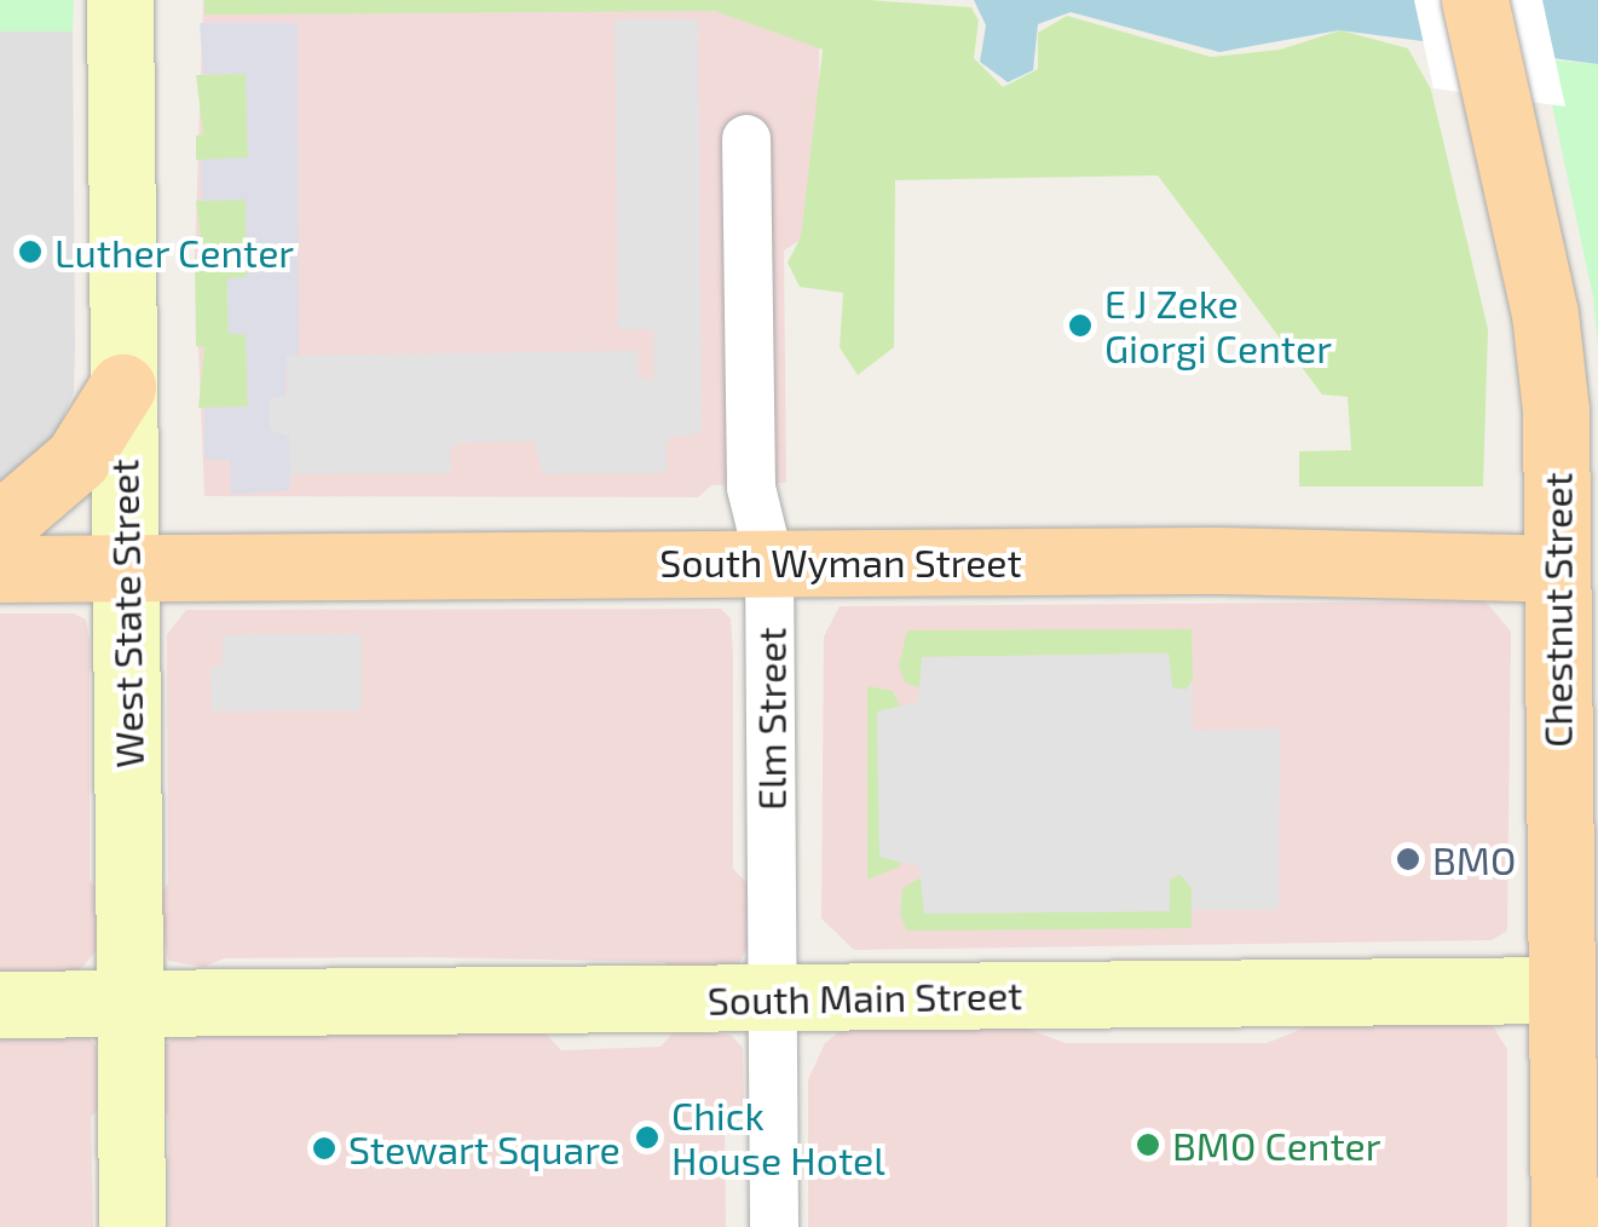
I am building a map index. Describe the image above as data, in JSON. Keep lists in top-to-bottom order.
{
  "streets": {
    "main road": ["South Wyman Street", "Chestnut Street"],
    "street": ["West State Street", "Elm Street", "South Main Street"]
  },
  "crossings": [
    ["South Wyman Street", "Chestnut Street"],
    ["South Wyman Street", "West State Street"],
    ["South Wyman Street", "Elm Street"],
    ["Chestnut Street", "South Main Street"],
    ["West State Street", "South Main Street"],
    ["Elm Street", "South Main Street"]
  ],
  "places": [
    "Luther Center",
    "E J Zeke Giorgi Center",
    "BMO",
    "Chick House Hotel",
    "BMO Center",
    "Stewart Square"
  ]
}
